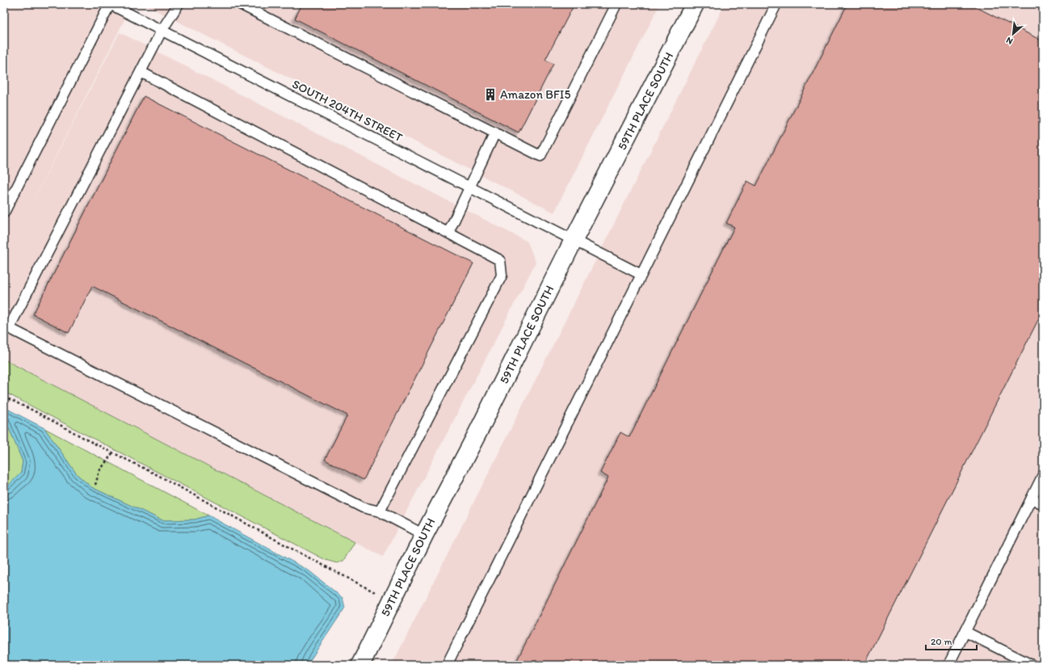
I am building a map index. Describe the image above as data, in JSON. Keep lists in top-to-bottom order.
{
  "streets": {
    "street": ["59TH PLACE SOUTH"],
    "lane": ["SOUTH 204TH STREET"]
  },
  "crossings": [
    ["59TH PLACE SOUTH", "SOUTH 204TH STREET"]
  ],
  "places": {
    "building": ["Amazon BFI5"]
  },
  "scale_bar": "20 m",
  "north": "bottom left"
}
